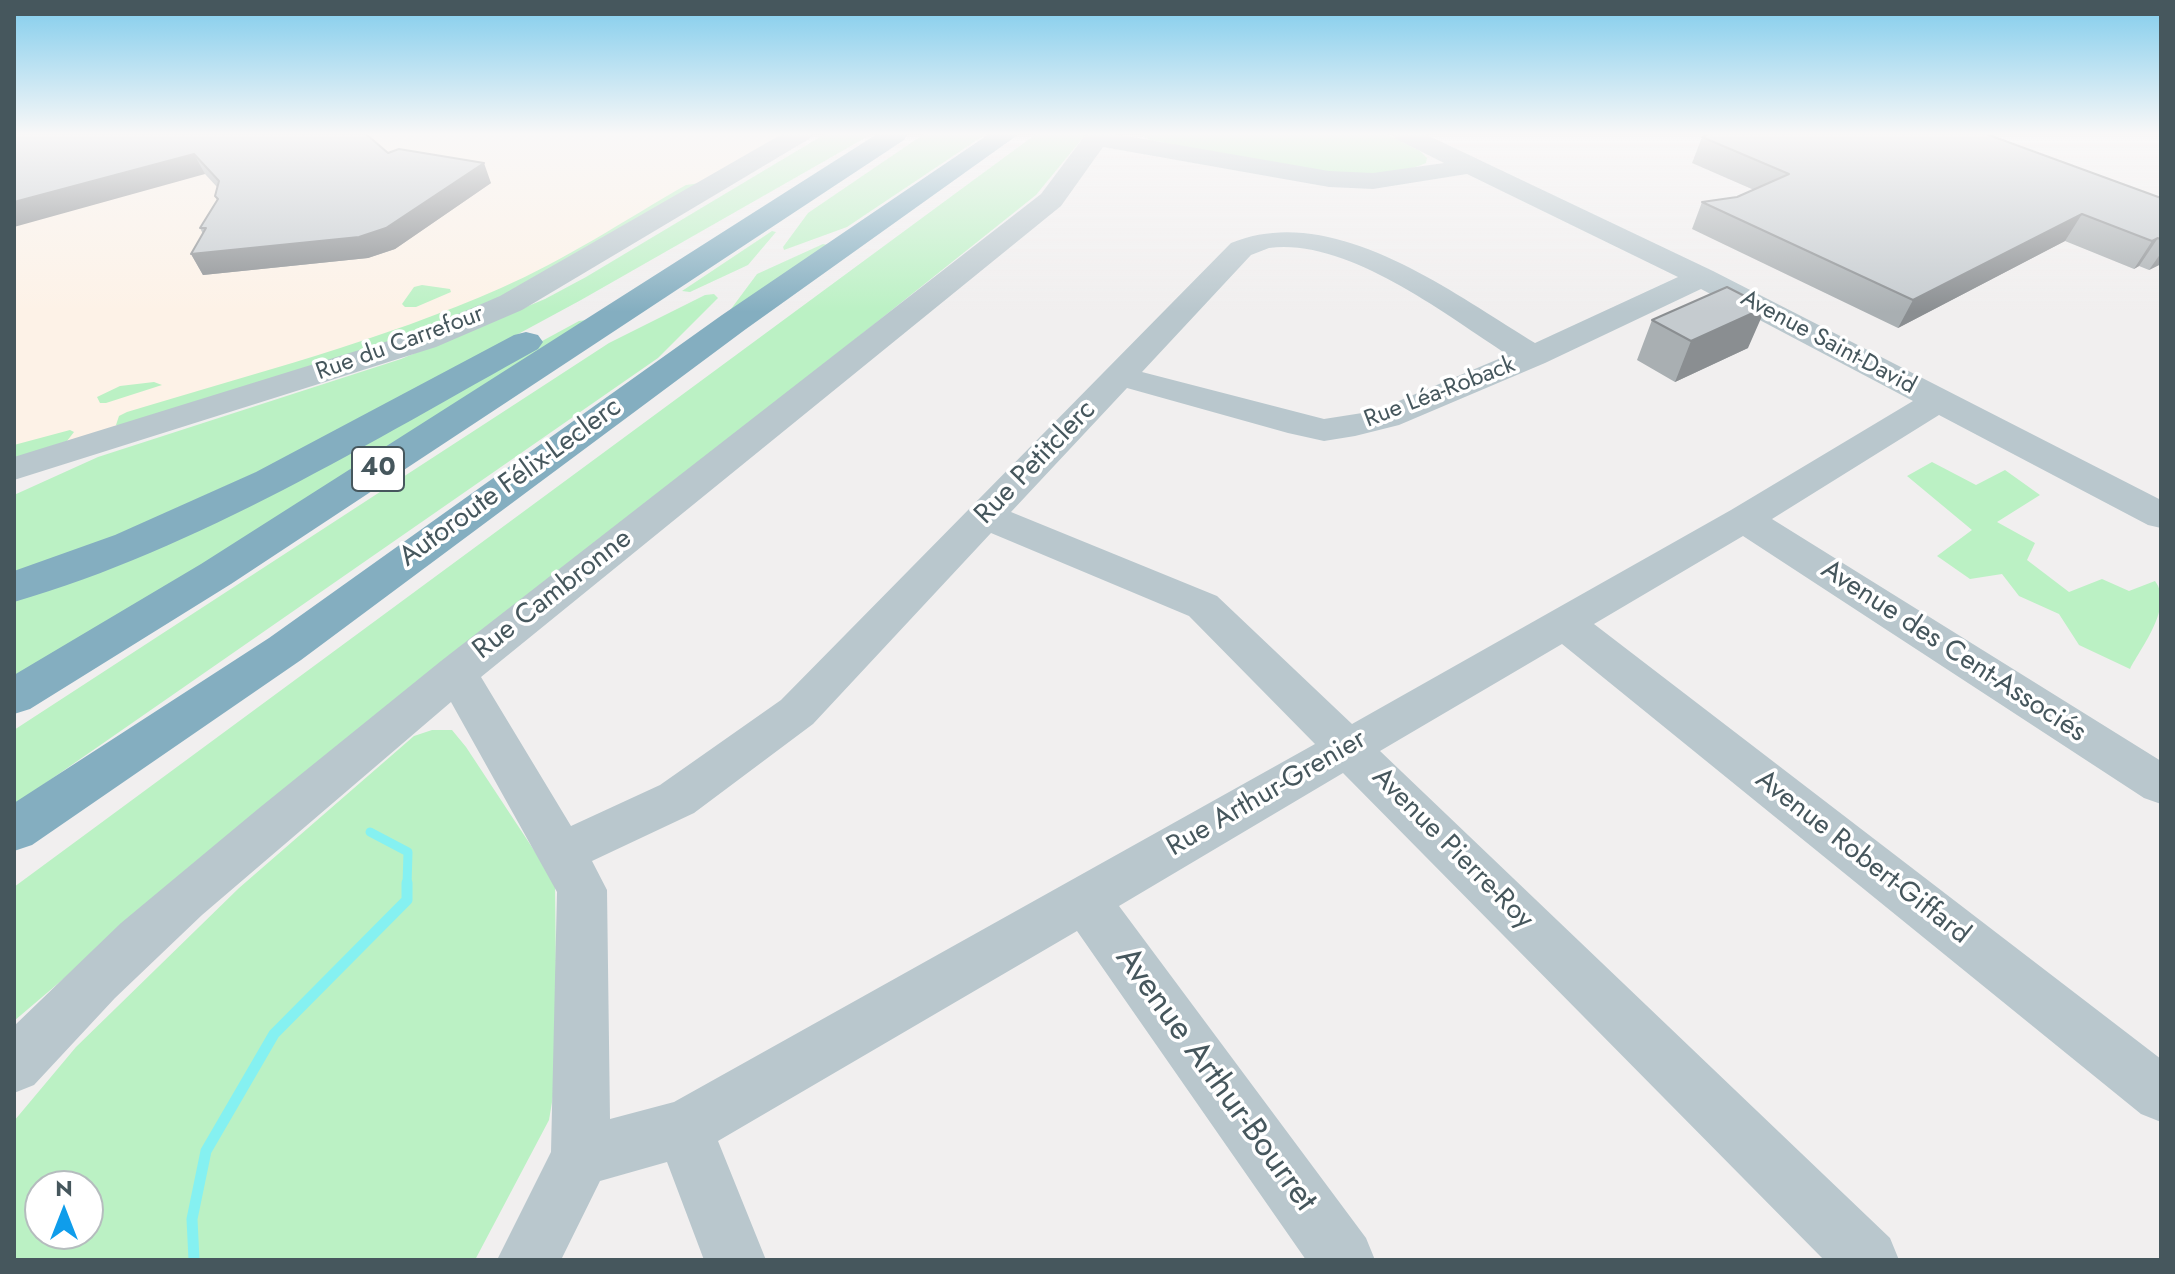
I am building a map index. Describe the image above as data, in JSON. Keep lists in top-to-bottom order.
{
  "streets": {
    "highway": ["40", "Autoroute Félix-Leclerc"],
    "street": [
      "Avenue Saint-David",
      "Rue du Carrefour",
      "Rue Léa-Roback",
      "Rue Petitclerc",
      "Rue Cambronne",
      "Avenue des Cent-Associés",
      "Rue Arthur-Grenier",
      "Avenue Pierre-Roy",
      "Avenue Robert-Giffard",
      "Avenue Arthur-Bourret"
    ]
  },
  "crossings": [
    ["Avenue Saint-David", "Rue Léa-Roback"],
    ["Avenue Saint-David", "Rue Arthur-Grenier"],
    ["Rue Léa-Roback", "Rue Petitclerc"],
    ["Rue Petitclerc", "Avenue Pierre-Roy"],
    ["Avenue des Cent-Associés", "Rue Arthur-Grenier"],
    ["Rue Arthur-Grenier", "Avenue Pierre-Roy"],
    ["Rue Arthur-Grenier", "Avenue Robert-Giffard"],
    ["Rue Arthur-Grenier", "Avenue Arthur-Bourret"]
  ],
  "north": "top"
}
